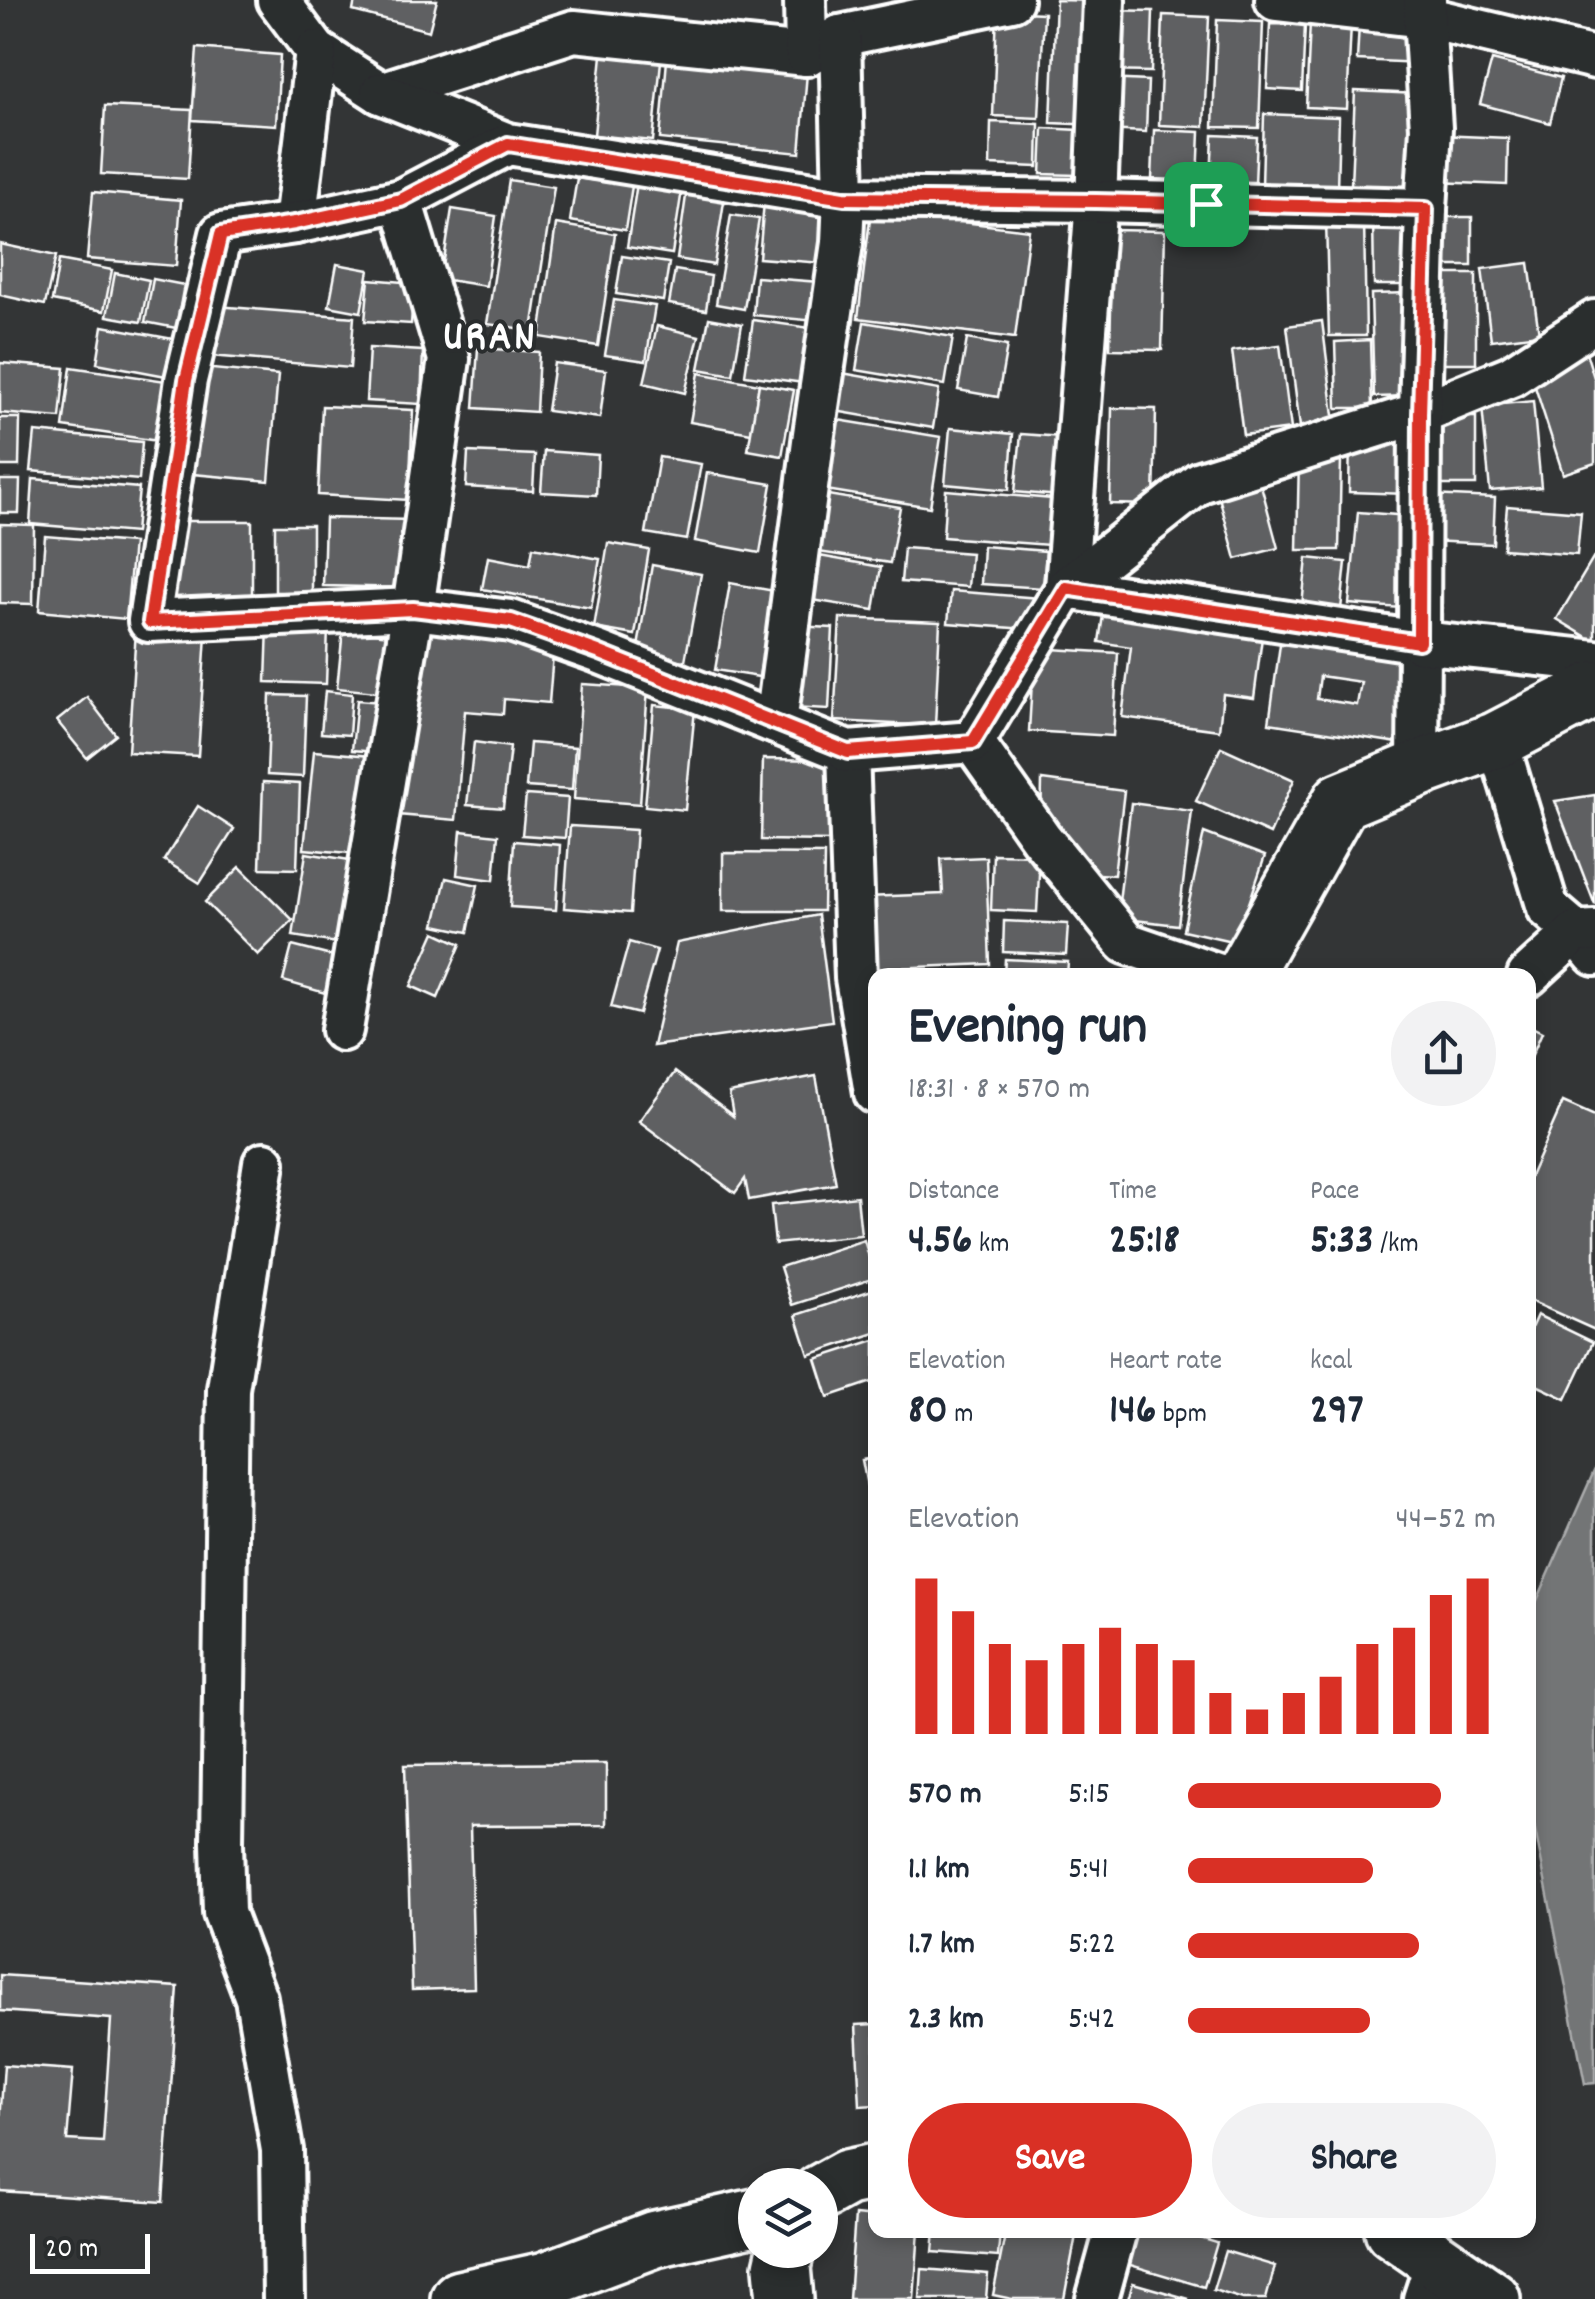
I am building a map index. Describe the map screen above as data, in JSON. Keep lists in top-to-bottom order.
{
  "districts": ["URAN"],
  "scale_bar": "20 m",
  "page": {
    "heading": ["Evening run", "18:31 · 8 × 570 m"],
    "stats": [
      ["Distance", "4.56 km"],
      ["Time", "25:18"],
      ["Pace", "5:33 /km"],
      ["Elevation", "80 m"],
      ["Heart rate", "146 bpm"],
      ["kcal", "297"]
    ],
    "chart": ["Elevation", "44–52 m"],
    "list": [
      {
        "name": "570 m",
        "note": "5:15"
      },
      {
        "name": "1.1 km",
        "note": "5:41"
      },
      {
        "name": "1.7 km",
        "note": "5:22"
      },
      {
        "name": "2.3 km",
        "note": "5:42"
      }
    ],
    "buttons": ["Save", "Share"],
    "scale": "20 m"
  }
}
